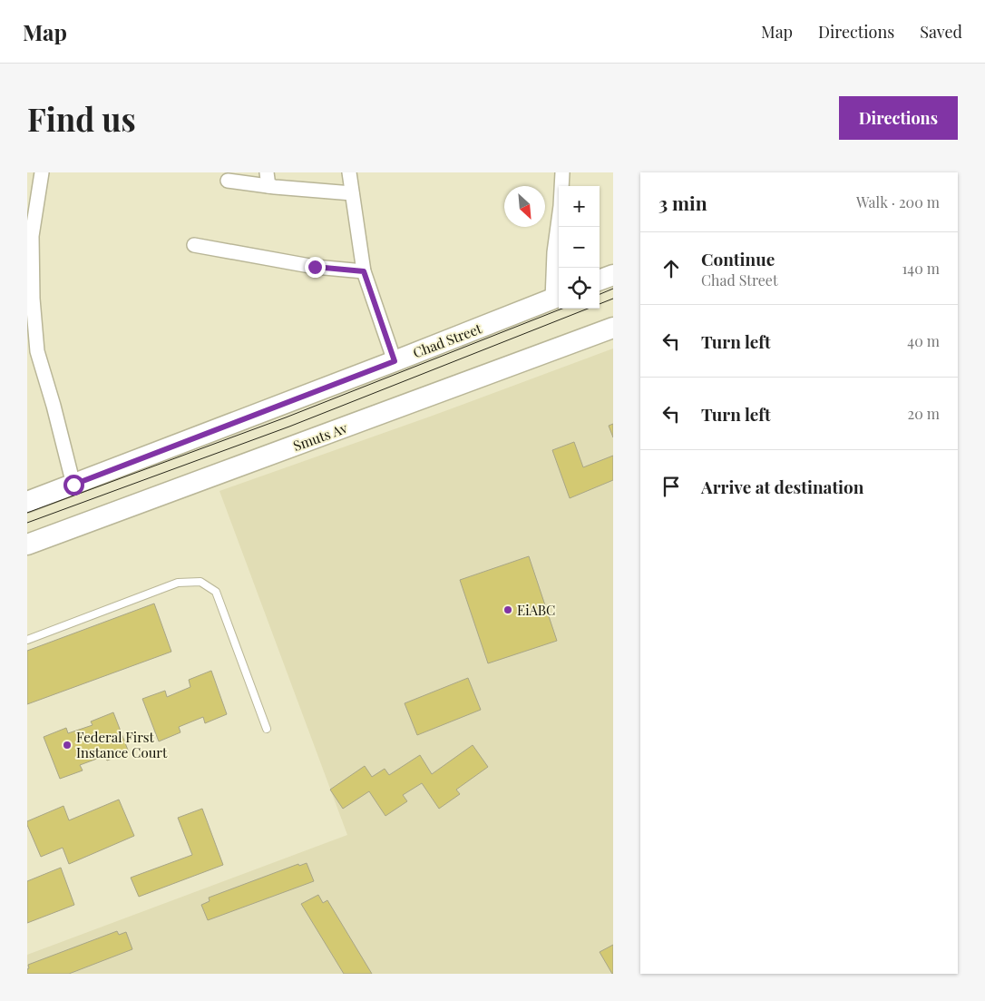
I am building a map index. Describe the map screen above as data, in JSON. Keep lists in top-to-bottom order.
{
  "streets": {
    "main road": ["Chad Street", "Smuts Av"]
  },
  "places": ["EiABC", "Federal First Instance Court"],
  "north": "bottom right",
  "page": {
    "header": "Map",
    "nav": ["Map", "Directions", "Saved"],
    "buttons": "Directions",
    "title": "Find us",
    "heading": ["3 min", "Walk · 200 m"],
    "map_buttons": ["+", "−"],
    "list": [
      ["Continue", "Chad Street", "140 m"],
      ["Turn left", "40 m"],
      ["Turn left", "20 m"],
      "Arrive at destination"
    ]
  }
}
